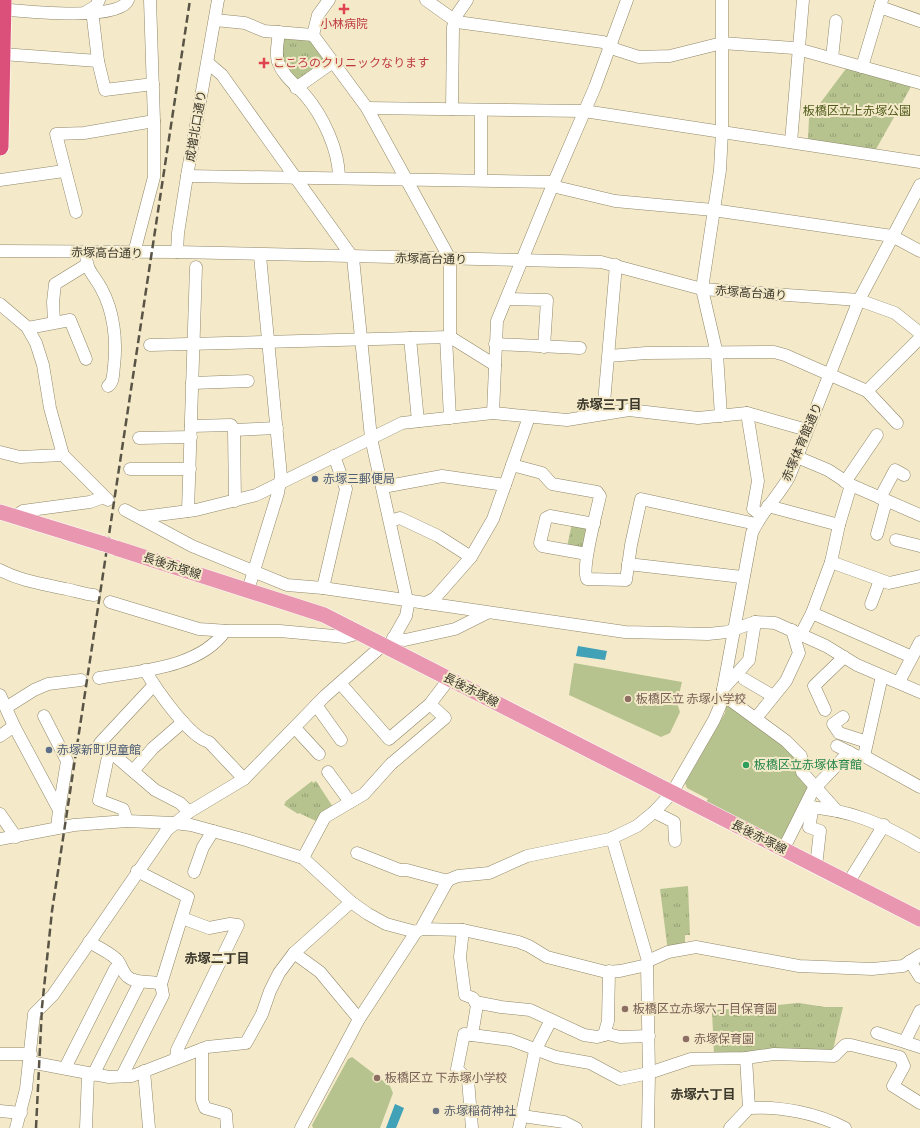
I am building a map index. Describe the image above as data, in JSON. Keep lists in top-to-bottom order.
{
  "streets": {
    "main road": ["長後赤塚線"],
    "street": ["成増北口通り", "赤塚高台通り", "赤塚体育館通り"]
  },
  "crossings": [
    ["成増北口通り", "赤塚高台通り"],
    ["赤塚高台通り", "赤塚体育館通り"],
    ["赤塚体育館通り", "長後赤塚線"]
  ],
  "districts": ["赤塚三丁目", "赤塚二丁目", "赤塚六丁目"],
  "parks": ["板橋区立上赤塚公園"],
  "places": {
    "health": ["小林病院", "こころのクリニックなります"],
    "other": [
      "赤塚三郵便局",
      "板橋区立 赤塚小学校",
      "赤塚新町児童館",
      "板橋区立赤塚体育館",
      "板橋区立赤塚六丁目保育園",
      "赤塚保育園",
      "板橋区立 下赤塚小学校",
      "赤塚稲荷神社"
    ]
  }
}
